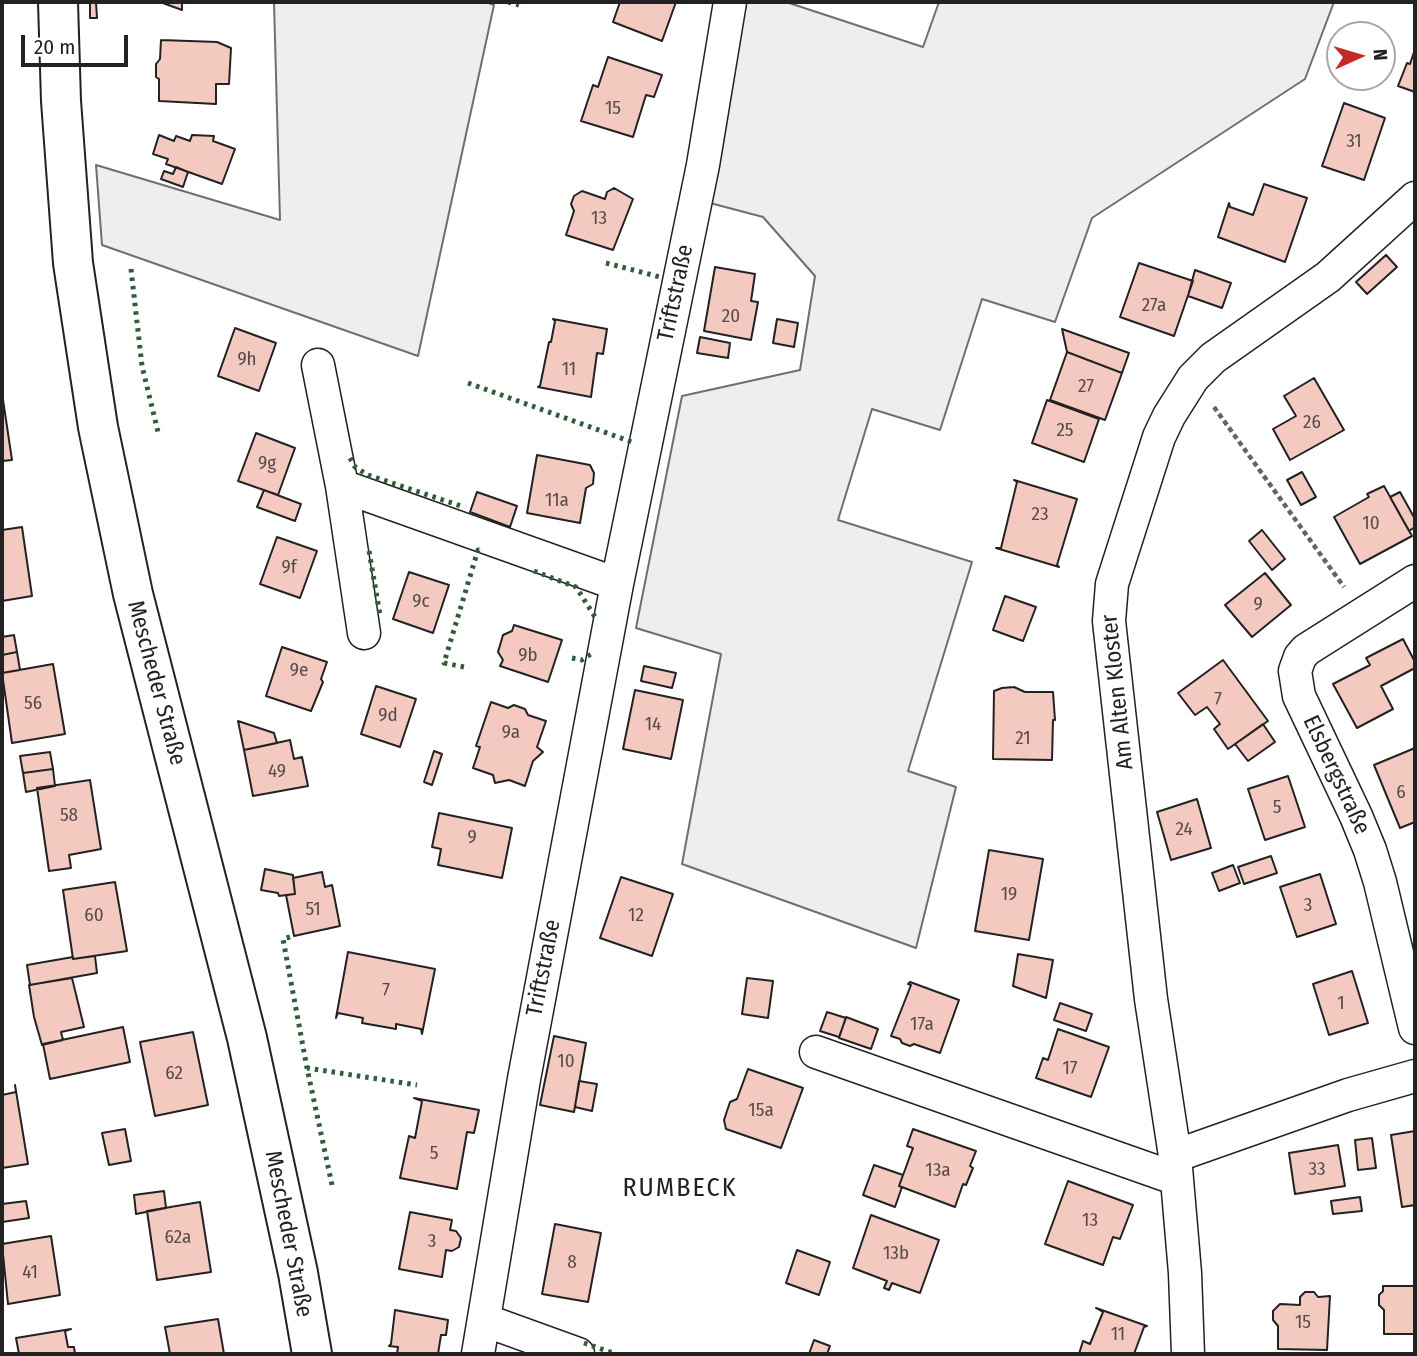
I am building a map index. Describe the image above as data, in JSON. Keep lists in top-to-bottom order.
{
  "streets": {
    "street": [
      "Triftstraße",
      "Mescheder Straße",
      "Am Alten Kloster",
      "Elsbergstraße"
    ]
  },
  "districts": ["RUMBECK"],
  "house_numbers": [
    "15",
    "31",
    "13",
    "27a",
    "20",
    "9h",
    "11",
    "27",
    "26",
    "25",
    "9g",
    "11a",
    "23",
    "10",
    "9f",
    "9c",
    "9",
    "9b",
    "9e",
    "7",
    "56",
    "9d",
    "14",
    "9a",
    "21",
    "49",
    "6",
    "5",
    "58",
    "24",
    "9",
    "19",
    "3",
    "51",
    "60",
    "12",
    "7",
    "1",
    "17a",
    "10",
    "17",
    "62",
    "15a",
    "5",
    "33",
    "13a",
    "13",
    "62a",
    "3",
    "13b",
    "8",
    "41",
    "15",
    "11"
  ],
  "scale_bar": "20 m",
  "north": "right"
}
